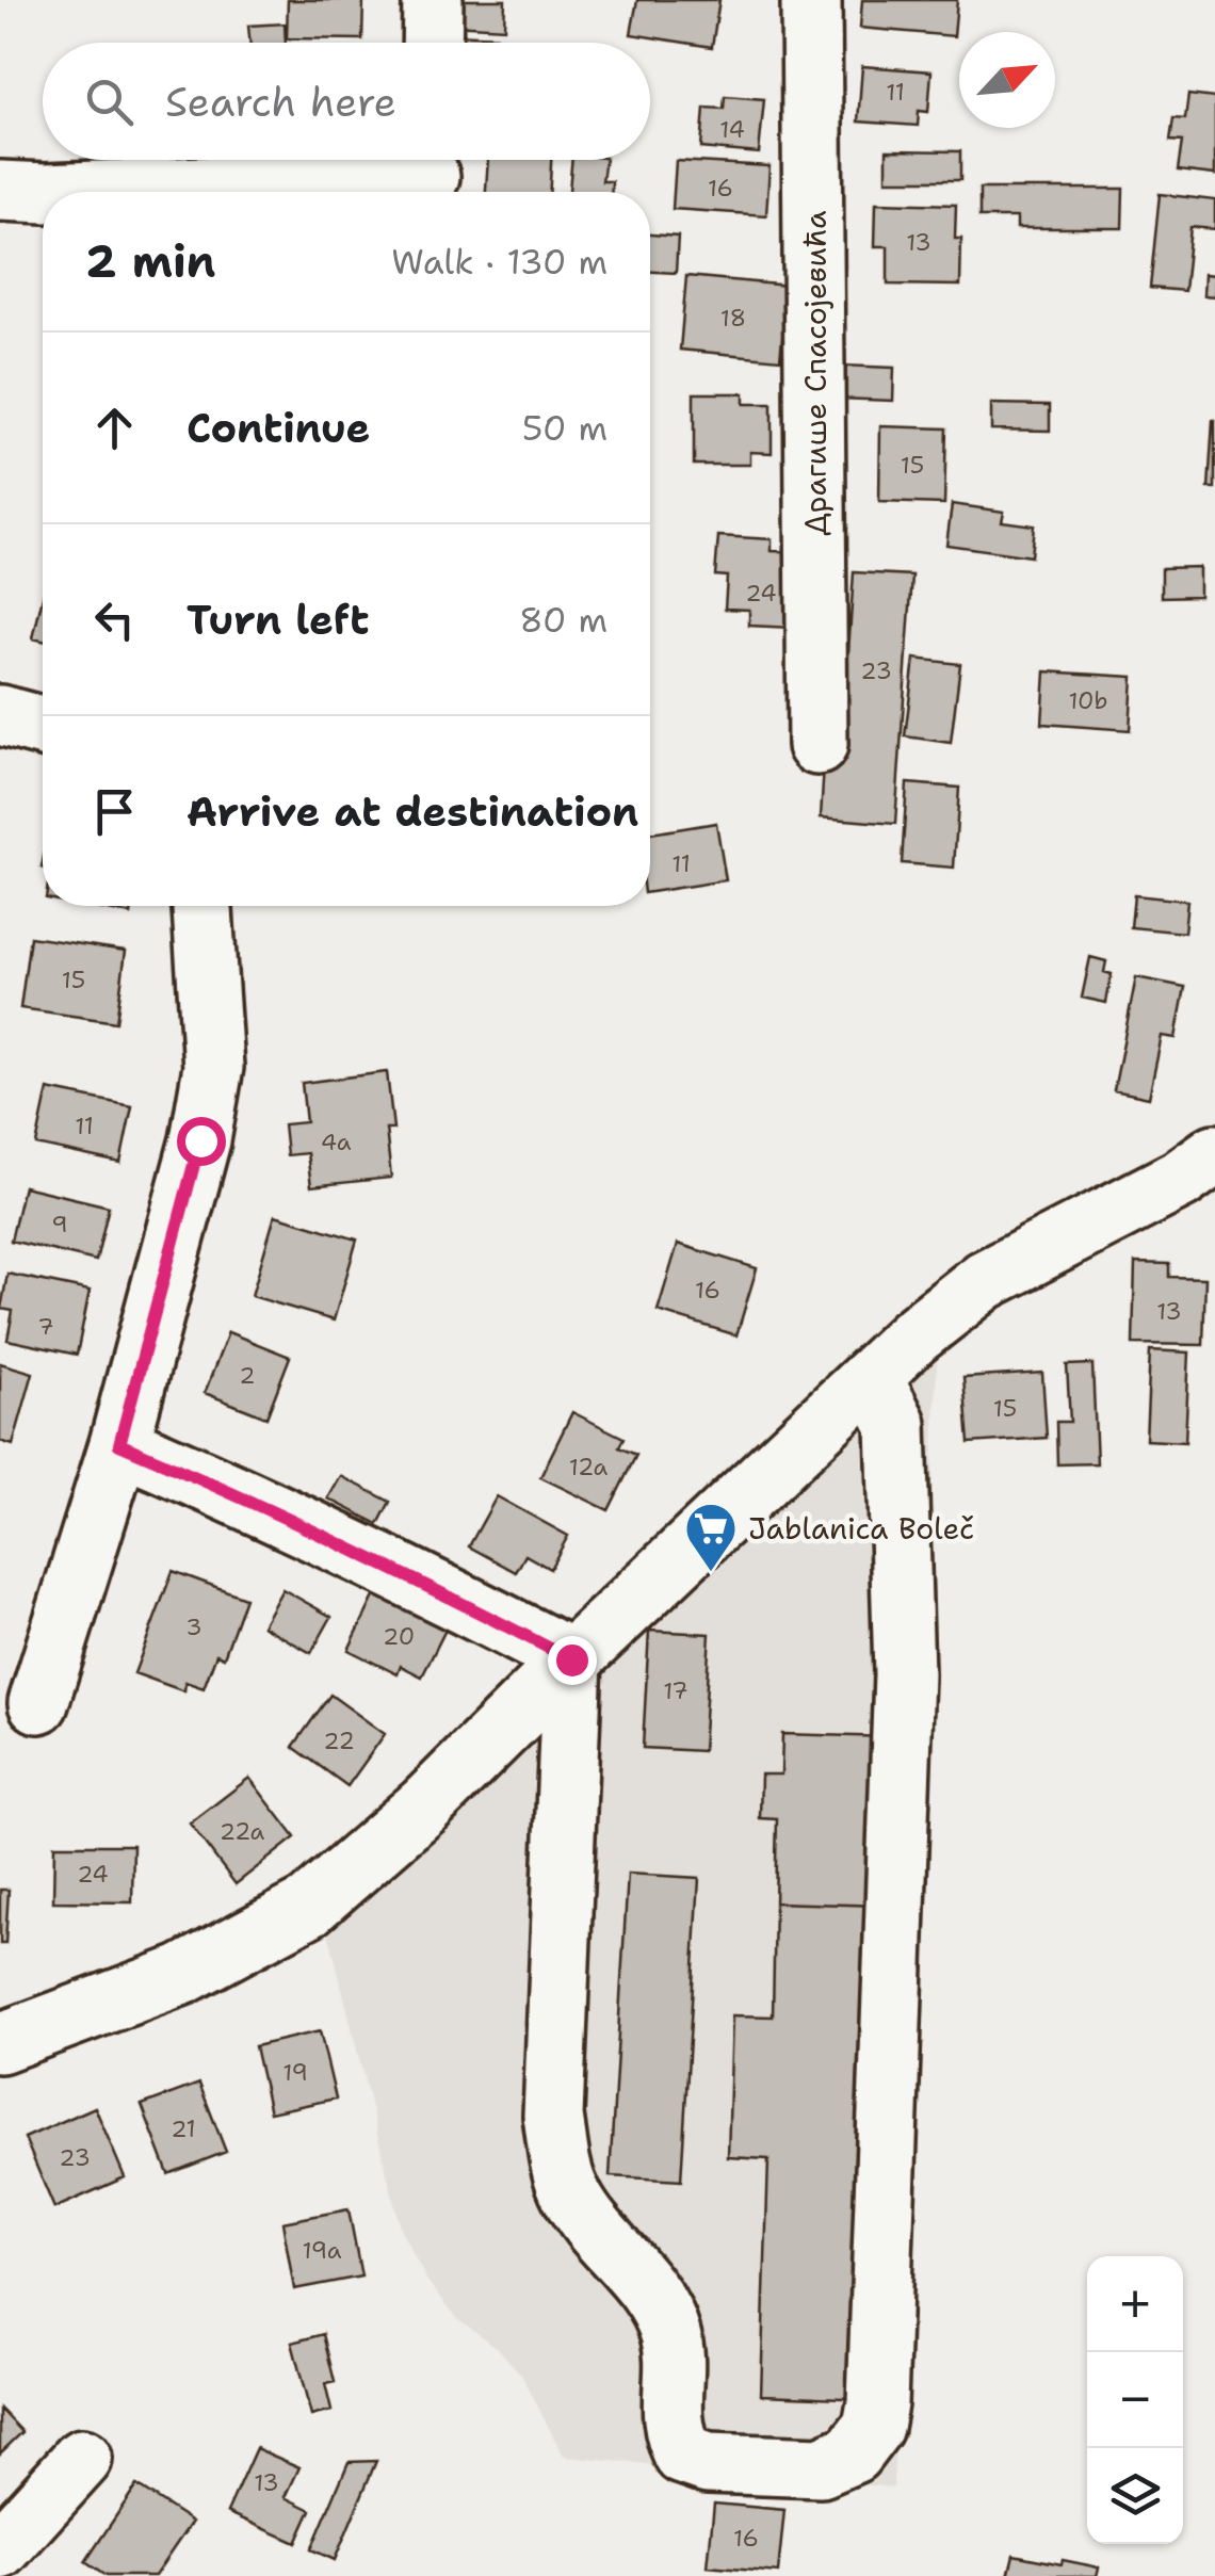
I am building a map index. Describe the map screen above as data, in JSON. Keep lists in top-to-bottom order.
{
  "streets": {
    "street": ["Драгише Спасојевића"]
  },
  "places": {
    "supermarket": ["Jablanica Boleč"]
  },
  "house_numbers": [
    "11",
    "14",
    "16",
    "13",
    "18",
    "15",
    "24",
    "23",
    "10b",
    "11",
    "15",
    "11",
    "4a",
    "9",
    "16",
    "13",
    "7",
    "2",
    "15",
    "12a",
    "3",
    "20",
    "17",
    "22",
    "22a",
    "24",
    "19",
    "21",
    "23",
    "19a",
    "13",
    "16"
  ],
  "north": "top right",
  "page": {
    "search": "Search here",
    "heading": ["2 min", "Walk · 130 m"],
    "list": [
      ["Continue", "50 m"],
      ["Turn left", "80 m"],
      "Arrive at destination"
    ],
    "map_buttons": ["+", "−"]
  }
}
